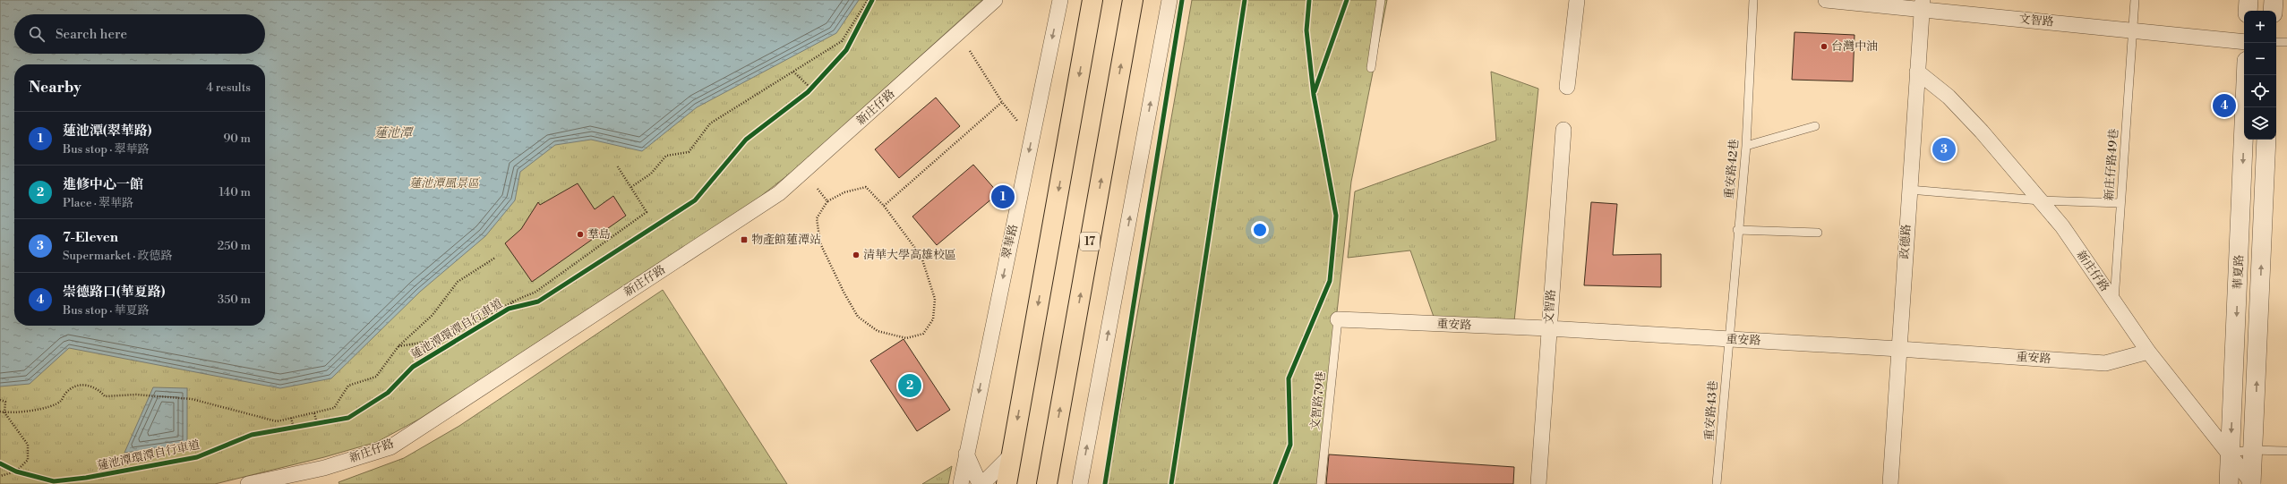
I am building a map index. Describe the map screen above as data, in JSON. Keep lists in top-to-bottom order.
{
  "streets": {
    "main road": ["17"],
    "street": [
      "文智路",
      "新庄仔路",
      "翠華路",
      "政德路",
      "華夏路",
      "重安路"
    ],
    "lane": [
      "新庄仔路49巷",
      "重安路42巷",
      "文智路79巷",
      "重安路43巷"
    ],
    "cycle path": ["蓮池潭環潭自行車道"]
  },
  "crossings": [
    ["文智路", "新庄仔路49巷"],
    ["文智路", "政德路"],
    ["文智路", "重安路"],
    ["新庄仔路", "新庄仔路49巷"],
    ["新庄仔路", "政德路"],
    ["新庄仔路", "華夏路"],
    ["新庄仔路", "重安路"],
    ["重安路42巷", "重安路"],
    ["重安路42巷", "重安路43巷"],
    ["政德路", "重安路"],
    ["重安路", "文智路79巷"],
    ["重安路", "重安路43巷"]
  ],
  "water": ["蓮池潭"],
  "parks": ["蓮池潭風景區"],
  "places": {
    "other": ["台灣中油", "羣島", "清華大學高雄校區"],
    "transit": ["物產館蓮潭站"]
  },
  "page": {
    "map_buttons": ["+", "−"],
    "search": "Search here",
    "heading": ["Nearby", "4 results"],
    "pins": [
      "4",
      "3",
      "1",
      "2"
    ],
    "list": [
      {
        "mark": "1",
        "name": "蓮池潭(翠華路)",
        "note": "Bus stop · 翠華路",
        "value": "90 m"
      },
      {
        "mark": "2",
        "name": "進修中心一館",
        "note": "Place · 翠華路",
        "value": "140 m"
      },
      {
        "mark": "3",
        "name": "7-Eleven",
        "note": "Supermarket · 政德路",
        "value": "250 m"
      },
      {
        "mark": "4",
        "name": "崇德路口(華夏路)",
        "note": "Bus stop · 華夏路",
        "value": "350 m"
      }
    ]
  }
}
